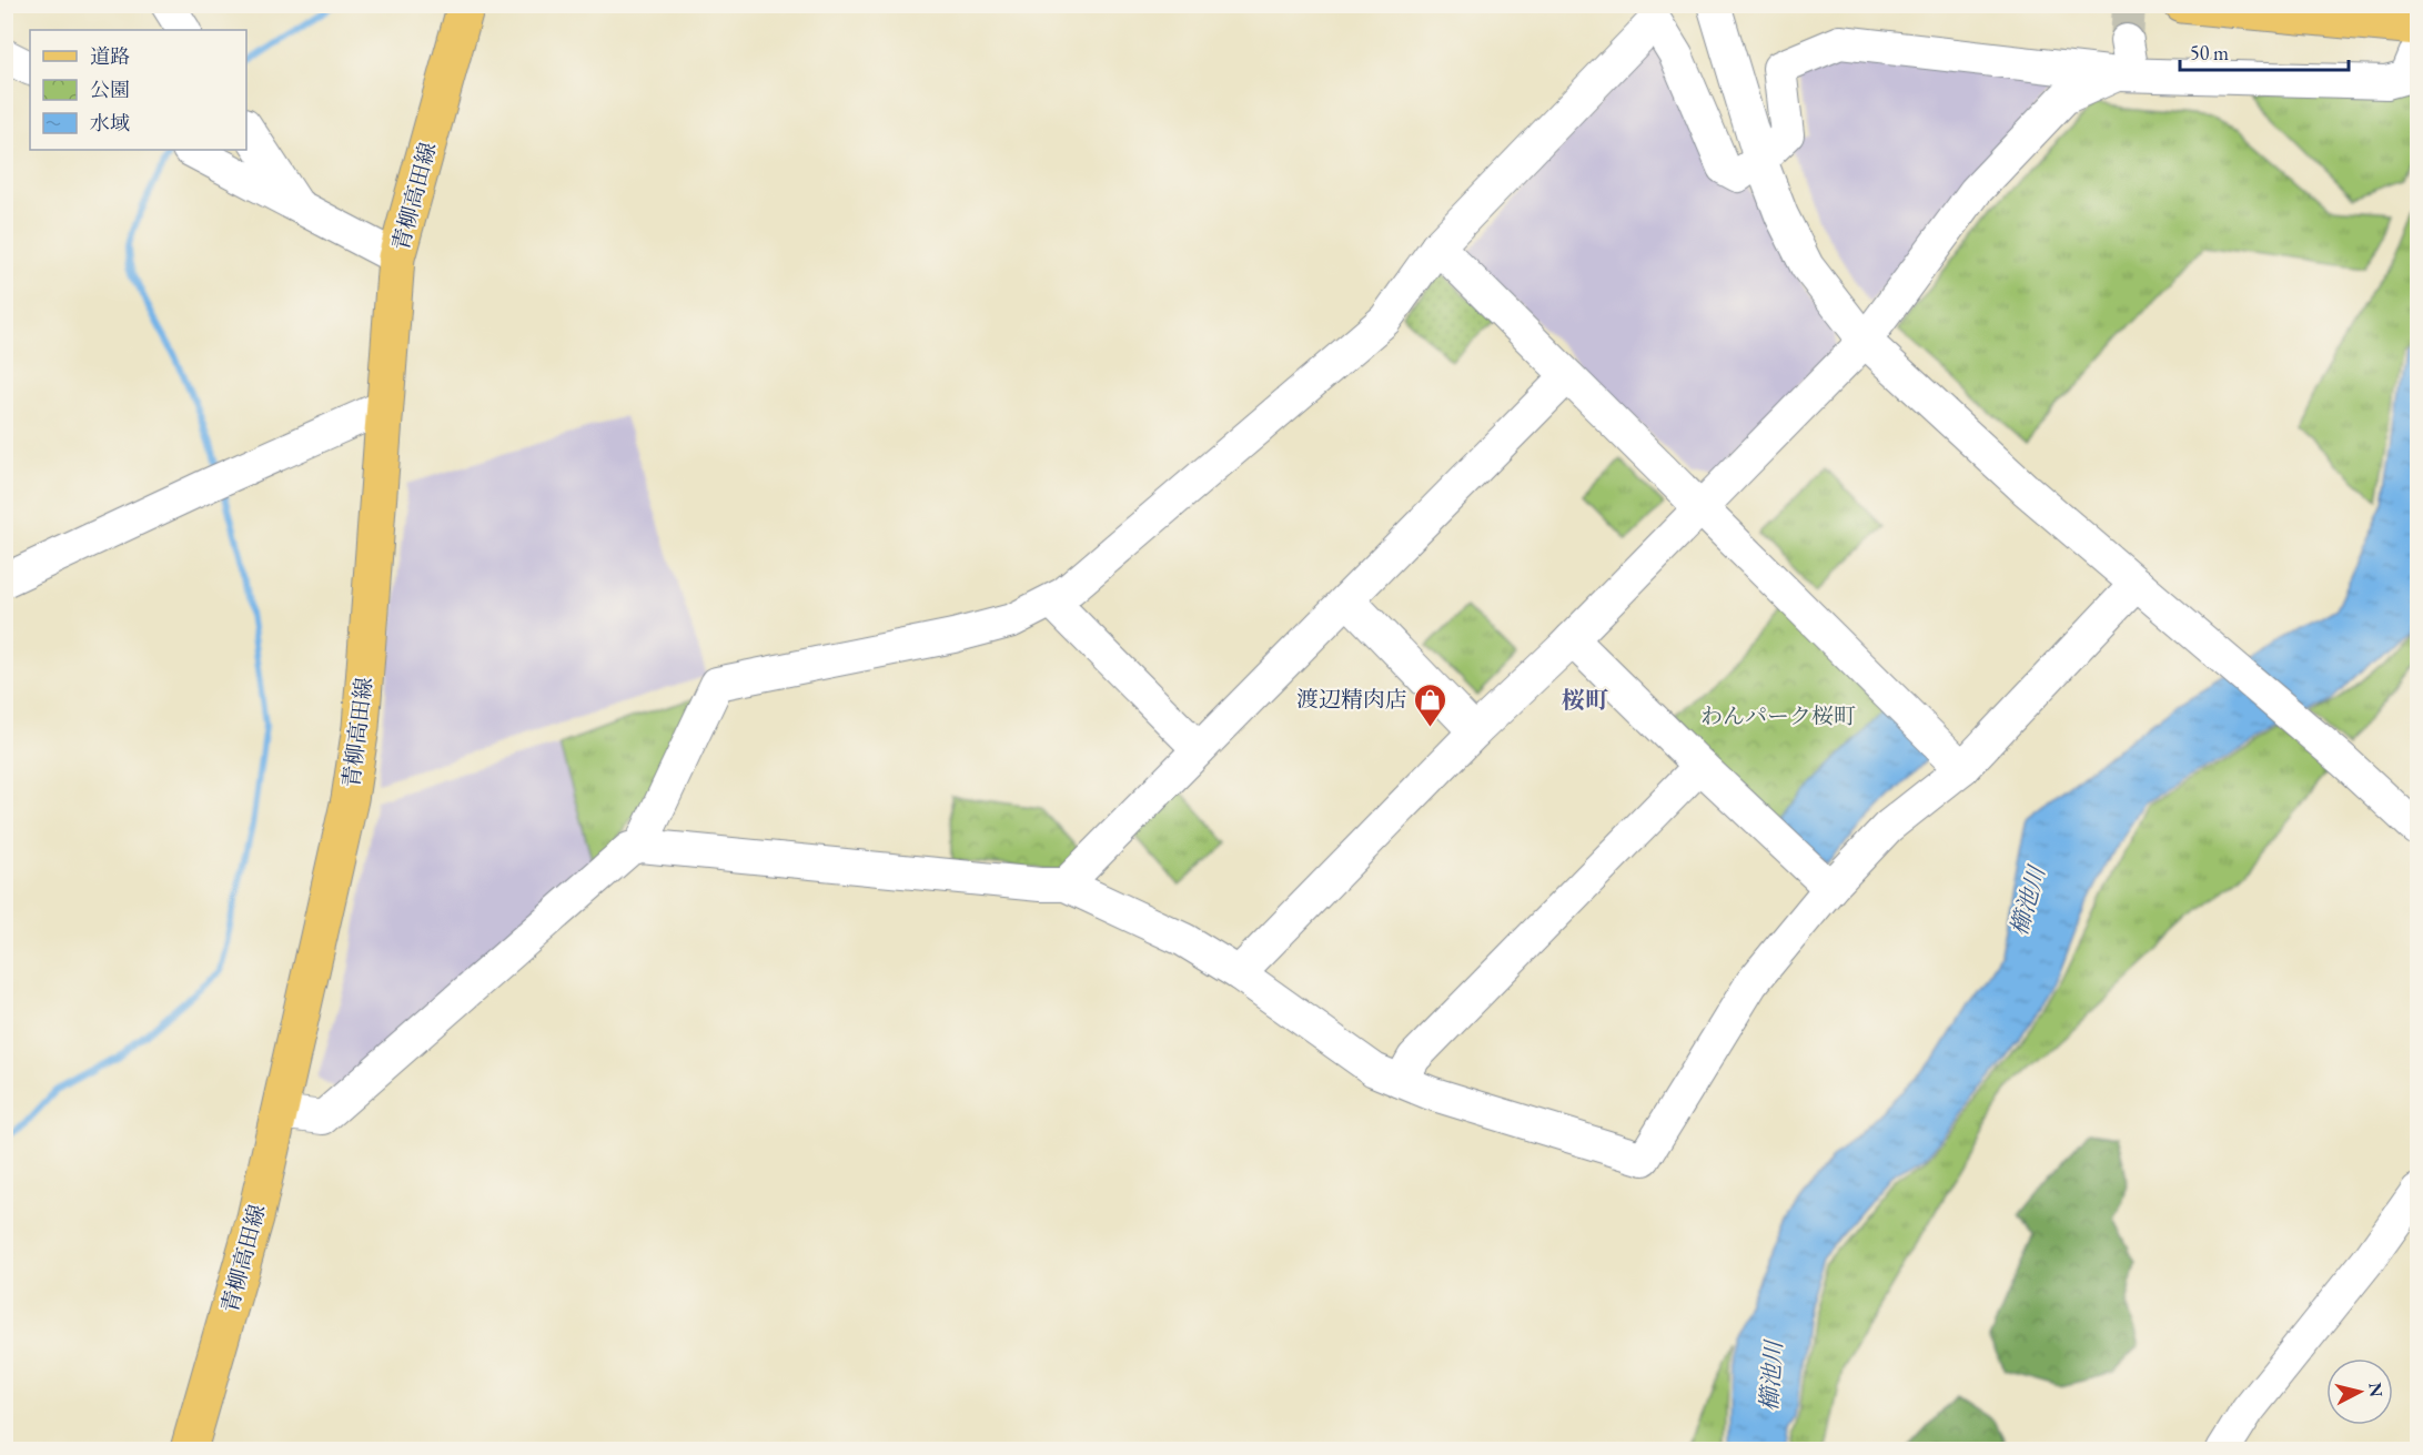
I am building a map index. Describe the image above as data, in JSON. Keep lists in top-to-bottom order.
{
  "streets": {
    "main road": ["青柳高田線"]
  },
  "districts": ["桜町"],
  "water": ["櫛池川"],
  "parks": ["わんパーク桜町"],
  "places": {
    "shop": ["渡辺精肉店"]
  },
  "legend": ["道路", "公園", "水域"],
  "scale_bar": "50 m",
  "north": "right"
}
